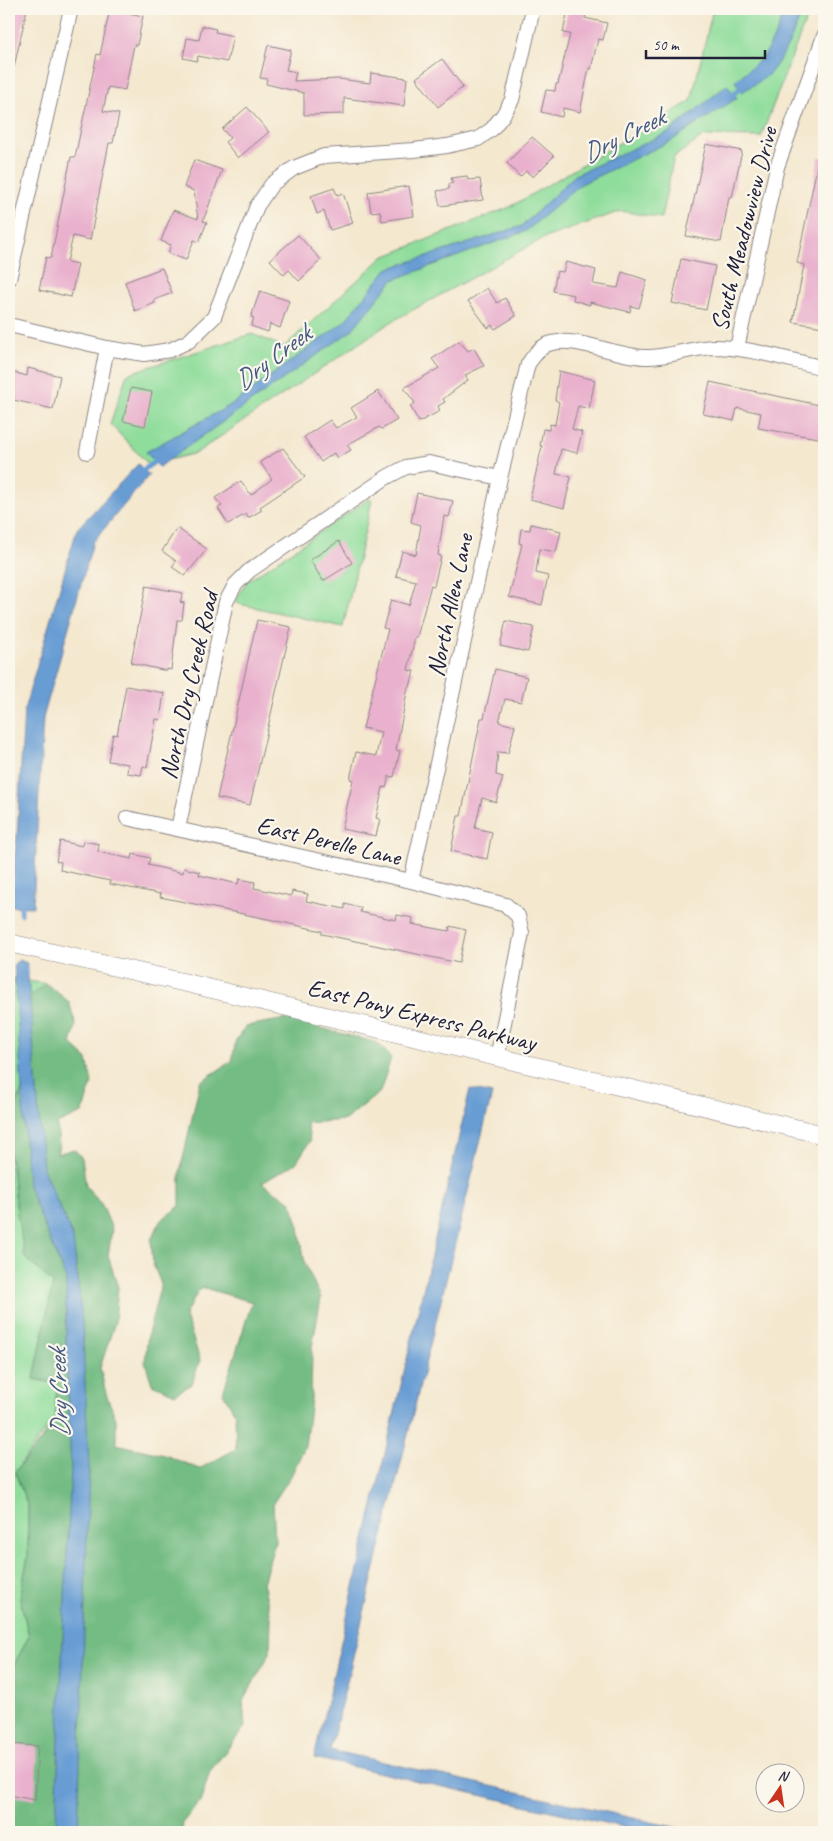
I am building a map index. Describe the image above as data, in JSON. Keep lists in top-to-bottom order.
{
  "streets": {
    "street": [
      "South Meadowview Drive",
      "North Allen Lane",
      "North Dry Creek Road",
      "East Perelle Lane",
      "East Pony Express Parkway"
    ]
  },
  "crossings": [
    ["South Meadowview Drive", "North Allen Lane"],
    ["North Allen Lane", "North Dry Creek Road"],
    ["North Allen Lane", "East Perelle Lane"],
    ["North Dry Creek Road", "East Perelle Lane"],
    ["East Perelle Lane", "East Pony Express Parkway"]
  ],
  "water": ["Dry Creek"],
  "scale_bar": "50 m",
  "north": "top"
}
